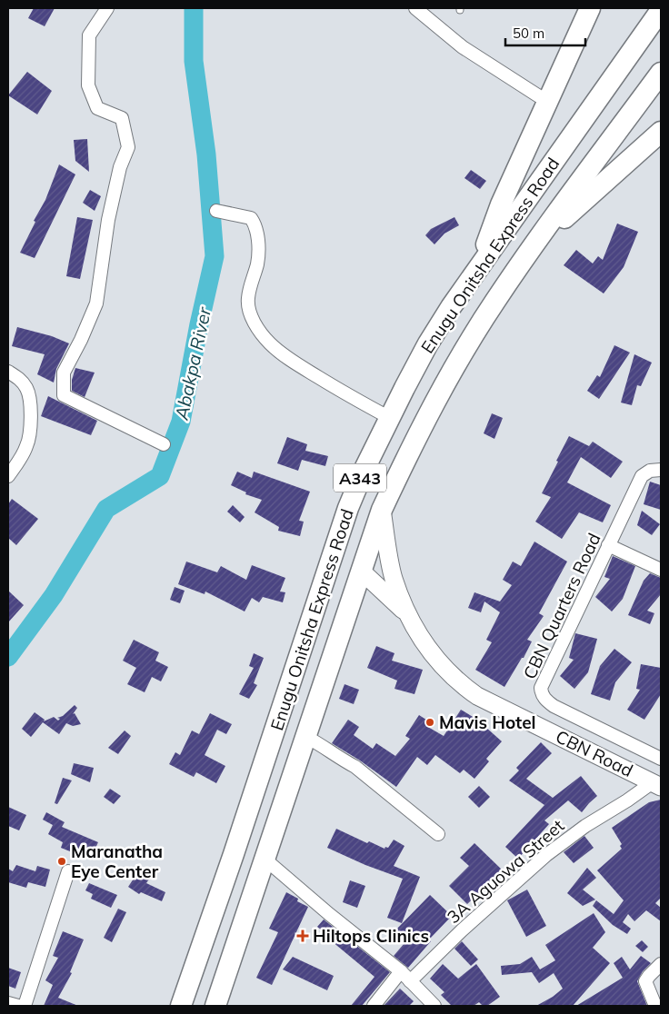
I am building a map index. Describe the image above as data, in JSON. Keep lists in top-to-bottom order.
{
  "streets": {
    "highway": ["Enugu Onitsha Express Road", "A343"],
    "main road": ["CBN Road"],
    "street": ["CBN Quarters Road", "3A Aguowa Street"]
  },
  "crossings": [
    ["Enugu Onitsha Express Road", "CBN Road"],
    ["CBN Road", "3A Aguowa Street"]
  ],
  "water": ["Abakpa River"],
  "places": {
    "other": ["Mavis Hotel", "Maranatha Eye Center"],
    "health": ["Hiltops Clinics"]
  },
  "scale_bar": "50 m"
}
